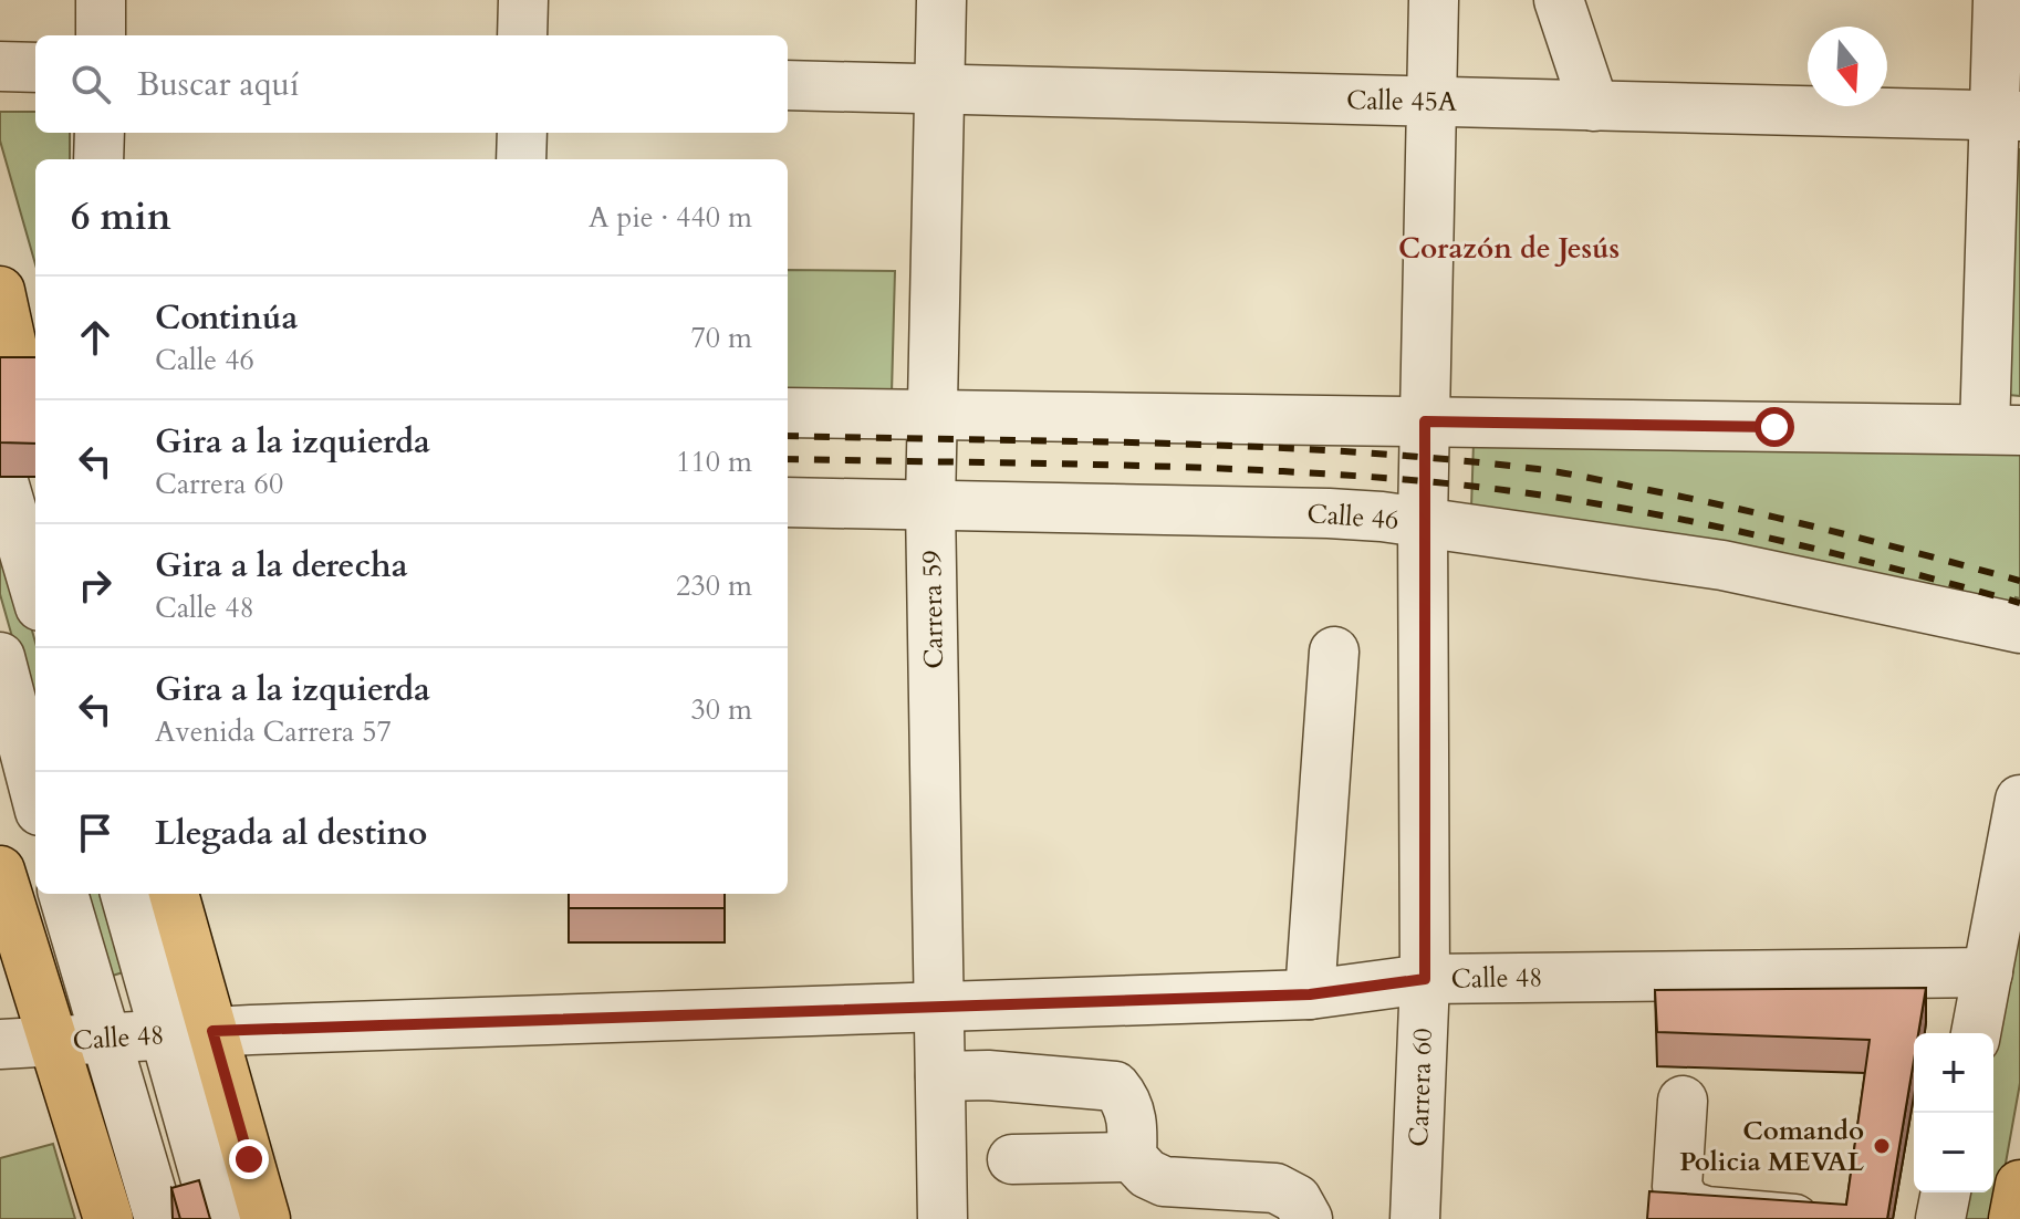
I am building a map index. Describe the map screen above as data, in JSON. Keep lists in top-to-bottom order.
{
  "streets": {
    "street": [
      "Calle 45A",
      "Calle 46",
      "Carrera 59",
      "Calle 48",
      "Carrera 60"
    ]
  },
  "crossings": [
    ["Calle 45A", "Carrera 59"],
    ["Calle 45A", "Carrera 60"],
    ["Calle 46", "Carrera 59"],
    ["Calle 46", "Carrera 60"],
    ["Carrera 59", "Calle 48"],
    ["Calle 48", "Carrera 60"]
  ],
  "districts": ["Corazón de Jesús"],
  "places": ["Comando Policia MEVAL"],
  "north": "bottom",
  "page": {
    "search": "Buscar aquí",
    "heading": ["6 min", "A pie · 440 m"],
    "list": [
      ["Continúa", "Calle 46", "70 m"],
      ["Gira a la izquierda", "Carrera 60", "110 m"],
      ["Gira a la derecha", "Calle 48", "230 m"],
      ["Gira a la izquierda", "Avenida Carrera 57", "30 m"],
      "Llegada al destino"
    ],
    "map_buttons": ["+", "−"]
  }
}
